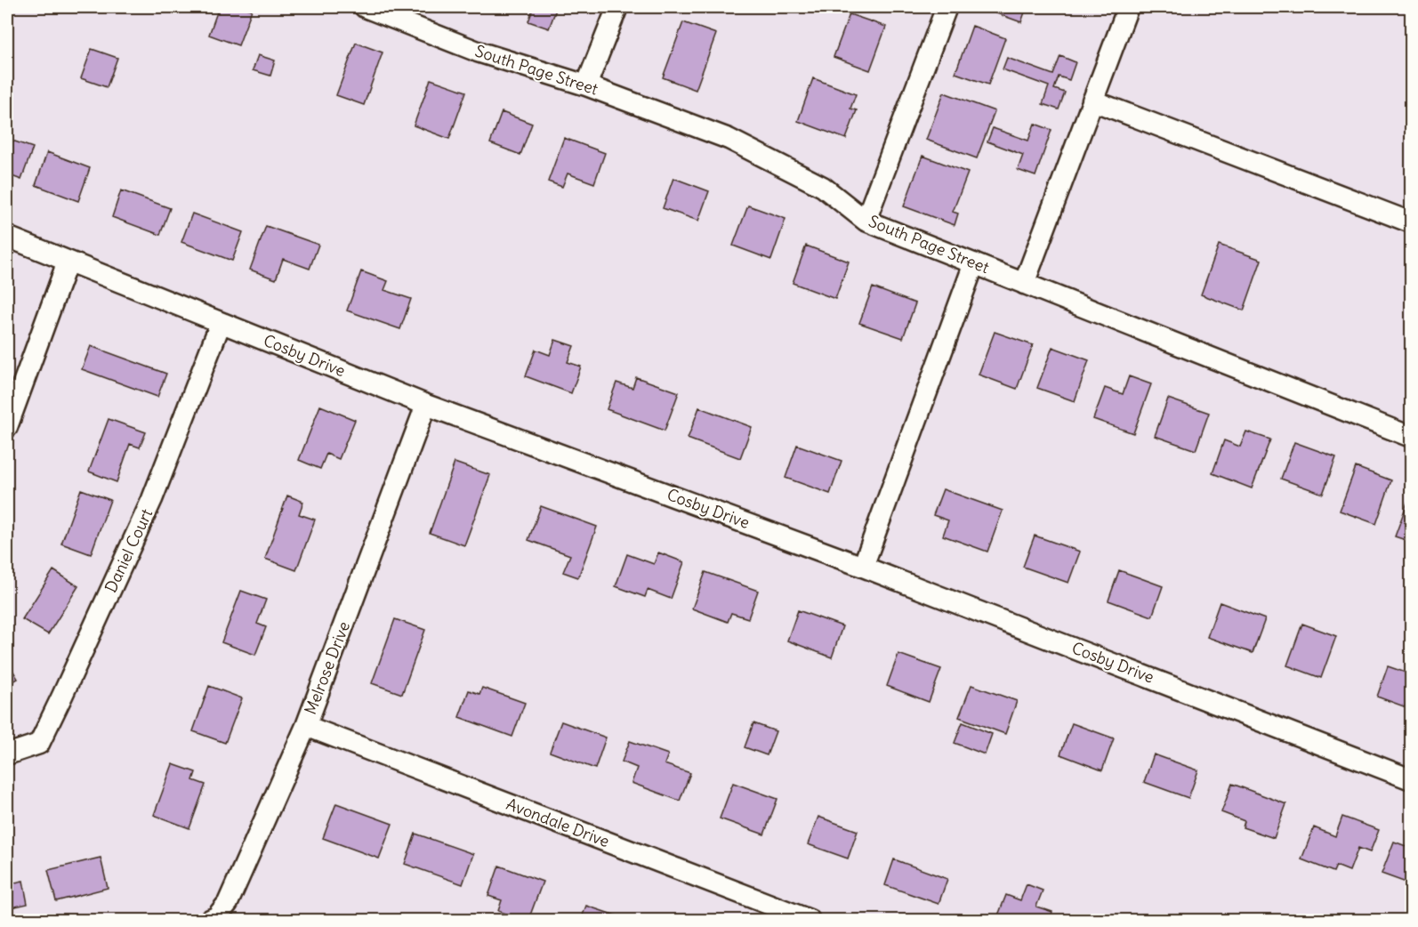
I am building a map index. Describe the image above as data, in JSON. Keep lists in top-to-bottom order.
{
  "streets": {
    "street": [
      "South Page Street",
      "Cosby Drive",
      "Daniel Court",
      "Melrose Drive",
      "Avondale Drive"
    ]
  },
  "crossings": [
    ["Cosby Drive", "Daniel Court"],
    ["Cosby Drive", "Melrose Drive"],
    ["Melrose Drive", "Avondale Drive"]
  ]
}
